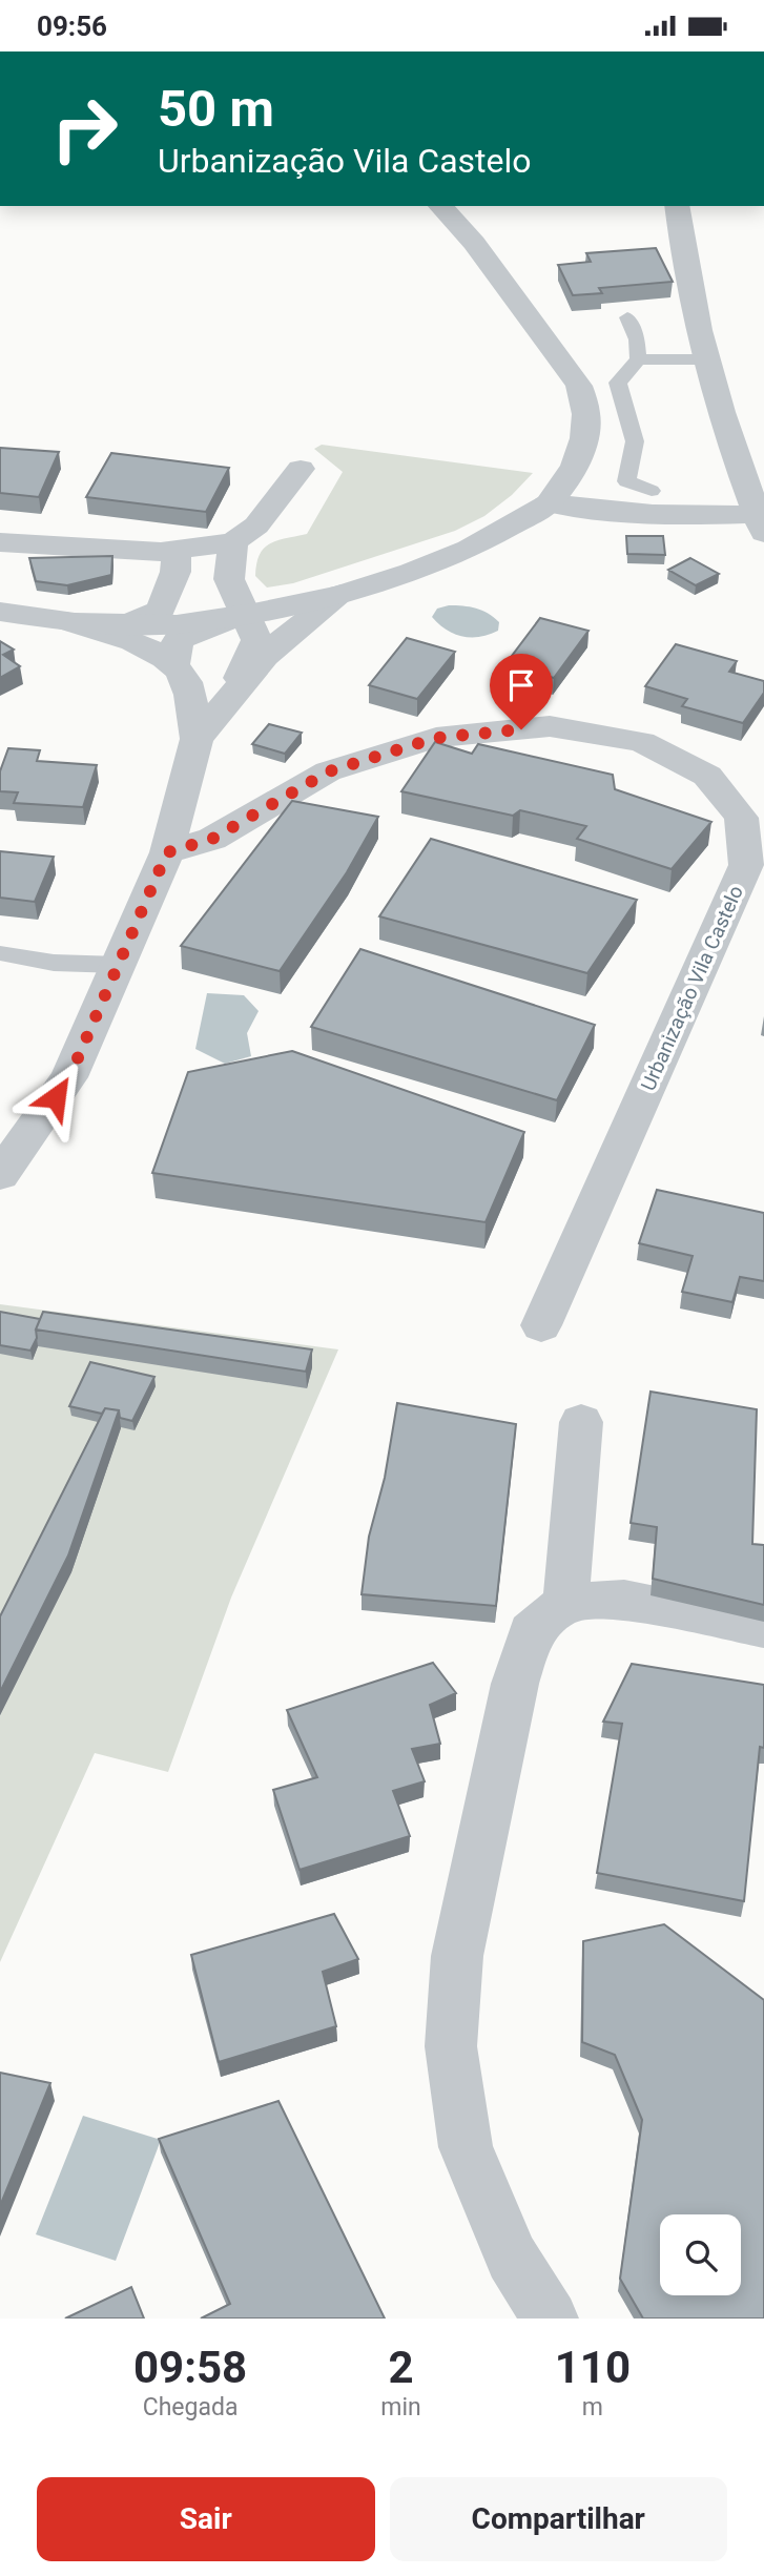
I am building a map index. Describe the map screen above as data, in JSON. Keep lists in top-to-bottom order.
{
  "streets": {
    "street": ["Urbanização Vila Castelo"]
  },
  "page": {
    "status": "09:56",
    "turn": ["50 m", "Urbanização Vila Castelo"],
    "eta": [
      "09:58",
      "Chegada",
      "2",
      "min",
      "110",
      "m"
    ],
    "buttons": ["Sair", "Compartilhar"]
  }
}
